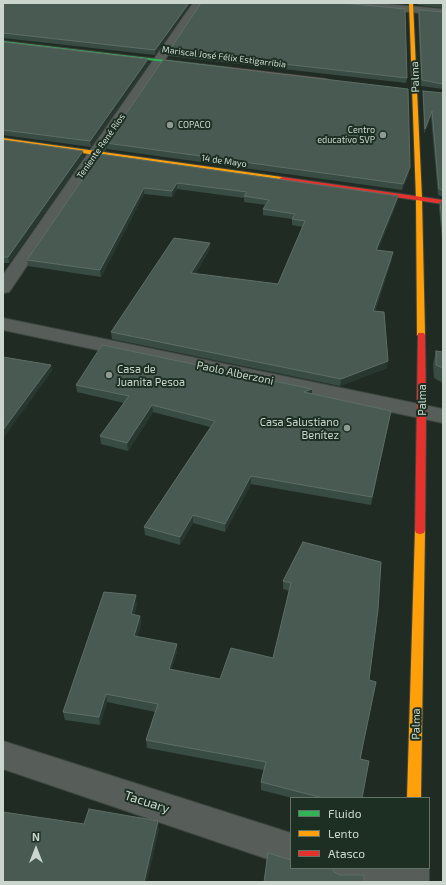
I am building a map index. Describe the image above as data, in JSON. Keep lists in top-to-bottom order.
{
  "streets": {
    "street": [
      "Mariscal José Félix Estigarribia",
      "Palma",
      "Teniente René Ríos",
      "14 de Mayo",
      "Paolo Alberzoni",
      "Tacuary"
    ]
  },
  "crossings": [
    ["Mariscal José Félix Estigarribia", "Teniente René Ríos"],
    ["Palma", "14 de Mayo"],
    ["Palma", "Paolo Alberzoni"],
    ["Teniente René Ríos", "14 de Mayo"]
  ],
  "places": [
    "COPACO",
    "Centro educativo SVP",
    "Casa de Juanita Pesoa",
    "Casa Salustiano Benítez"
  ],
  "legend": ["Fluido", "Lento", "Atasco"],
  "north": "top"
}
